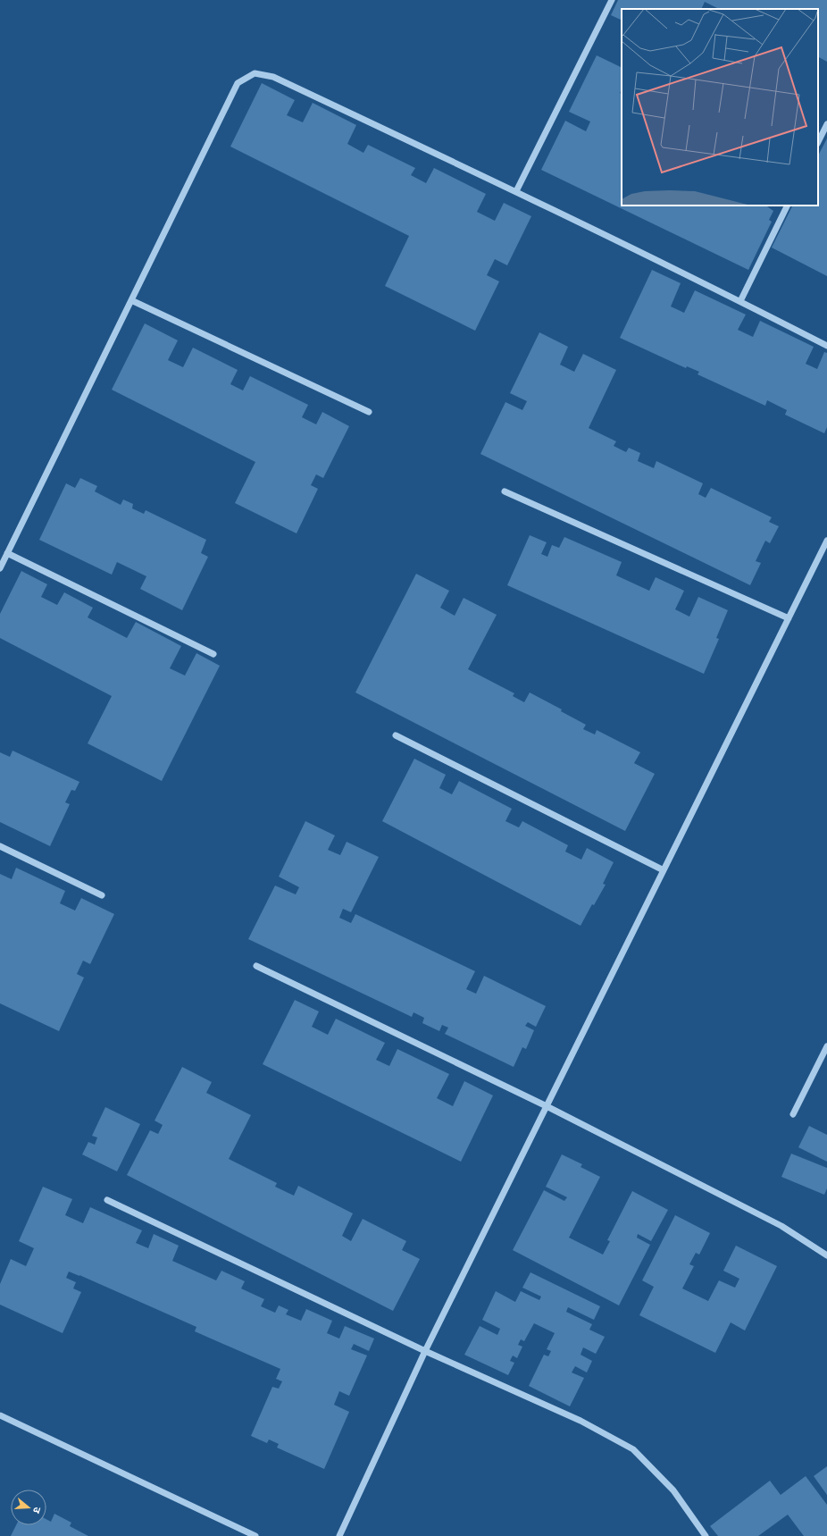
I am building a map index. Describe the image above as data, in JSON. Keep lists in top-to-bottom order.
{
  "north": "right"
}
